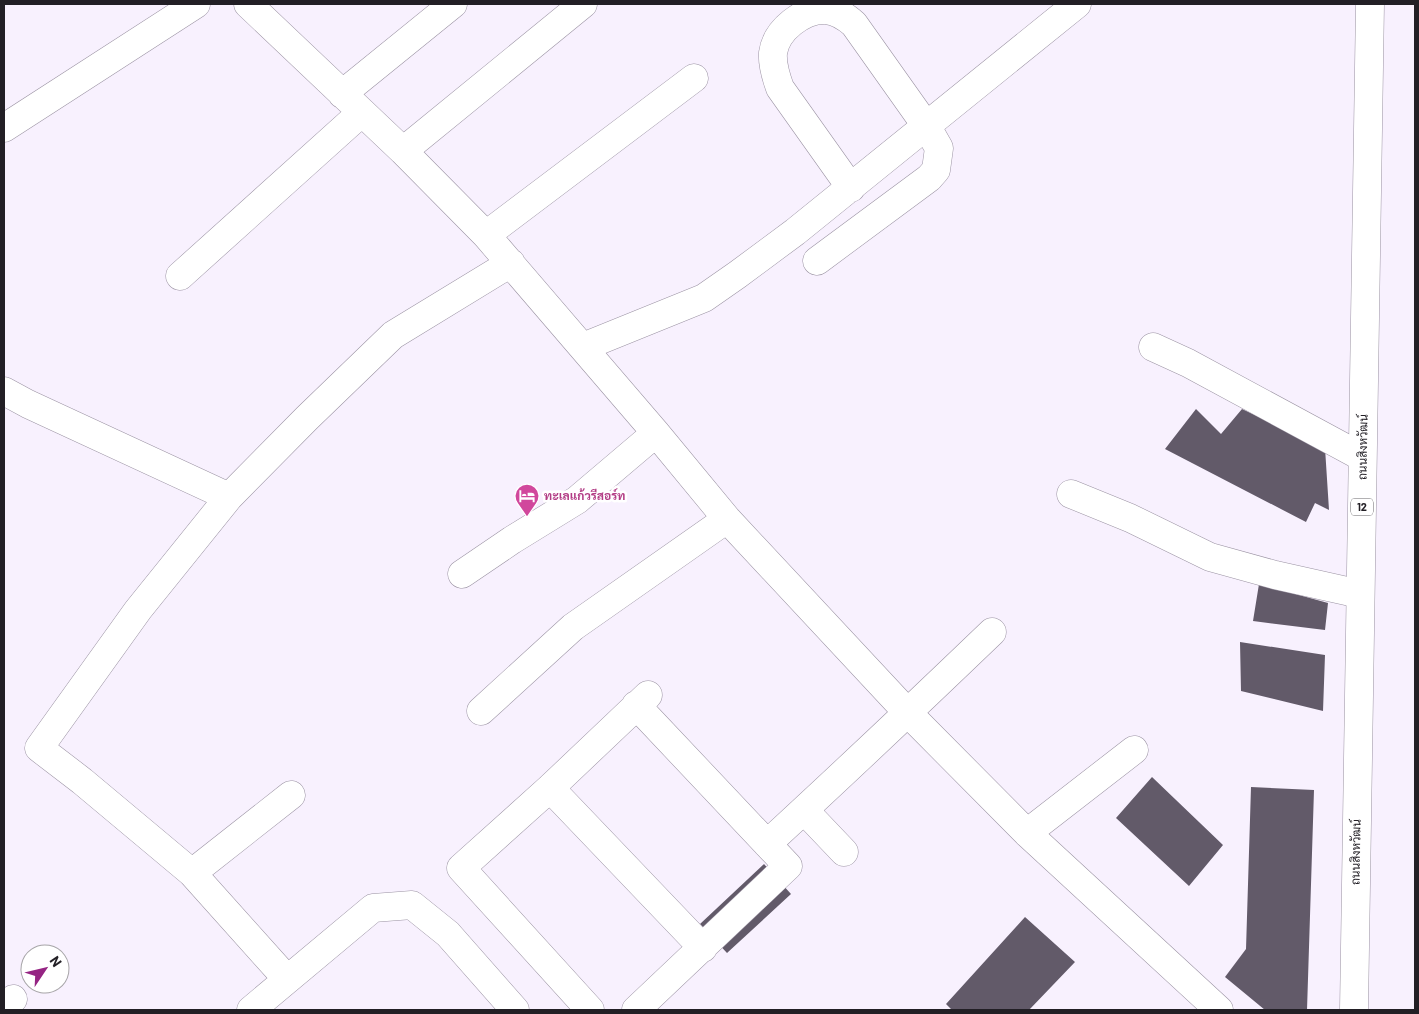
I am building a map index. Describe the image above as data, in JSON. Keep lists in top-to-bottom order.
{
  "streets": {
    "street": ["ถนนสิงหวัฒน์", "12"]
  },
  "places": {
    "hotel": ["ทะเลแก้วรีสอร์ท"]
  },
  "north": "top right"
}
